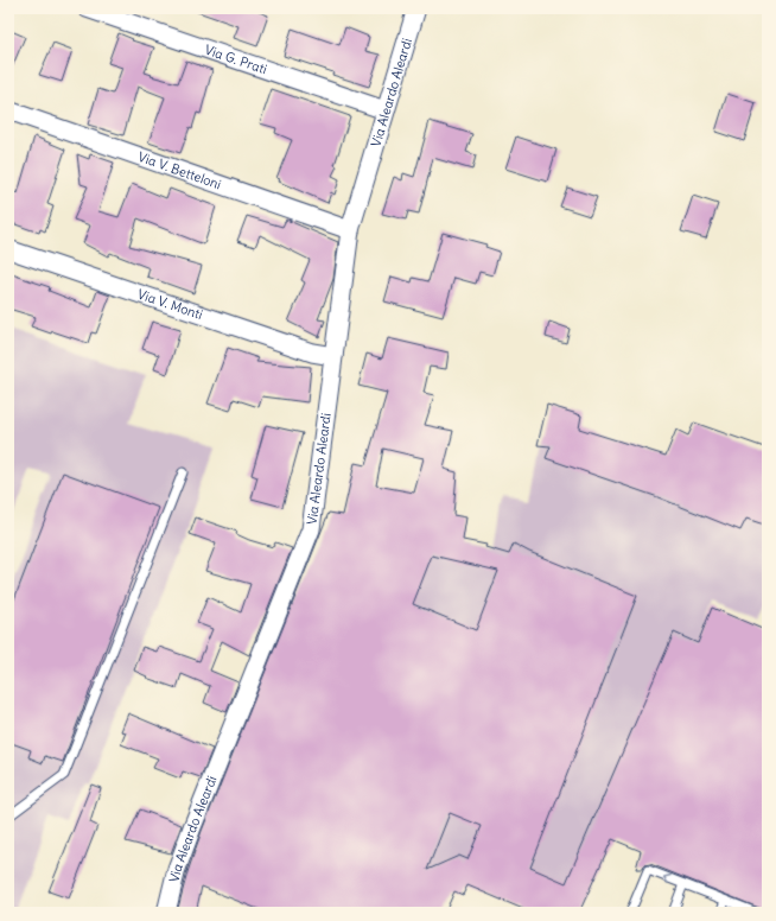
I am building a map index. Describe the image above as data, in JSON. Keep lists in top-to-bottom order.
{
  "streets": {
    "street": [
      "Via G. Prati",
      "Via Aleardo Aleardi",
      "Via V. Betteloni",
      "Via V. Monti"
    ]
  },
  "crossings": [
    ["Via G. Prati", "Via Aleardo Aleardi"],
    ["Via Aleardo Aleardi", "Via V. Betteloni"],
    ["Via Aleardo Aleardi", "Via V. Monti"]
  ]
}
